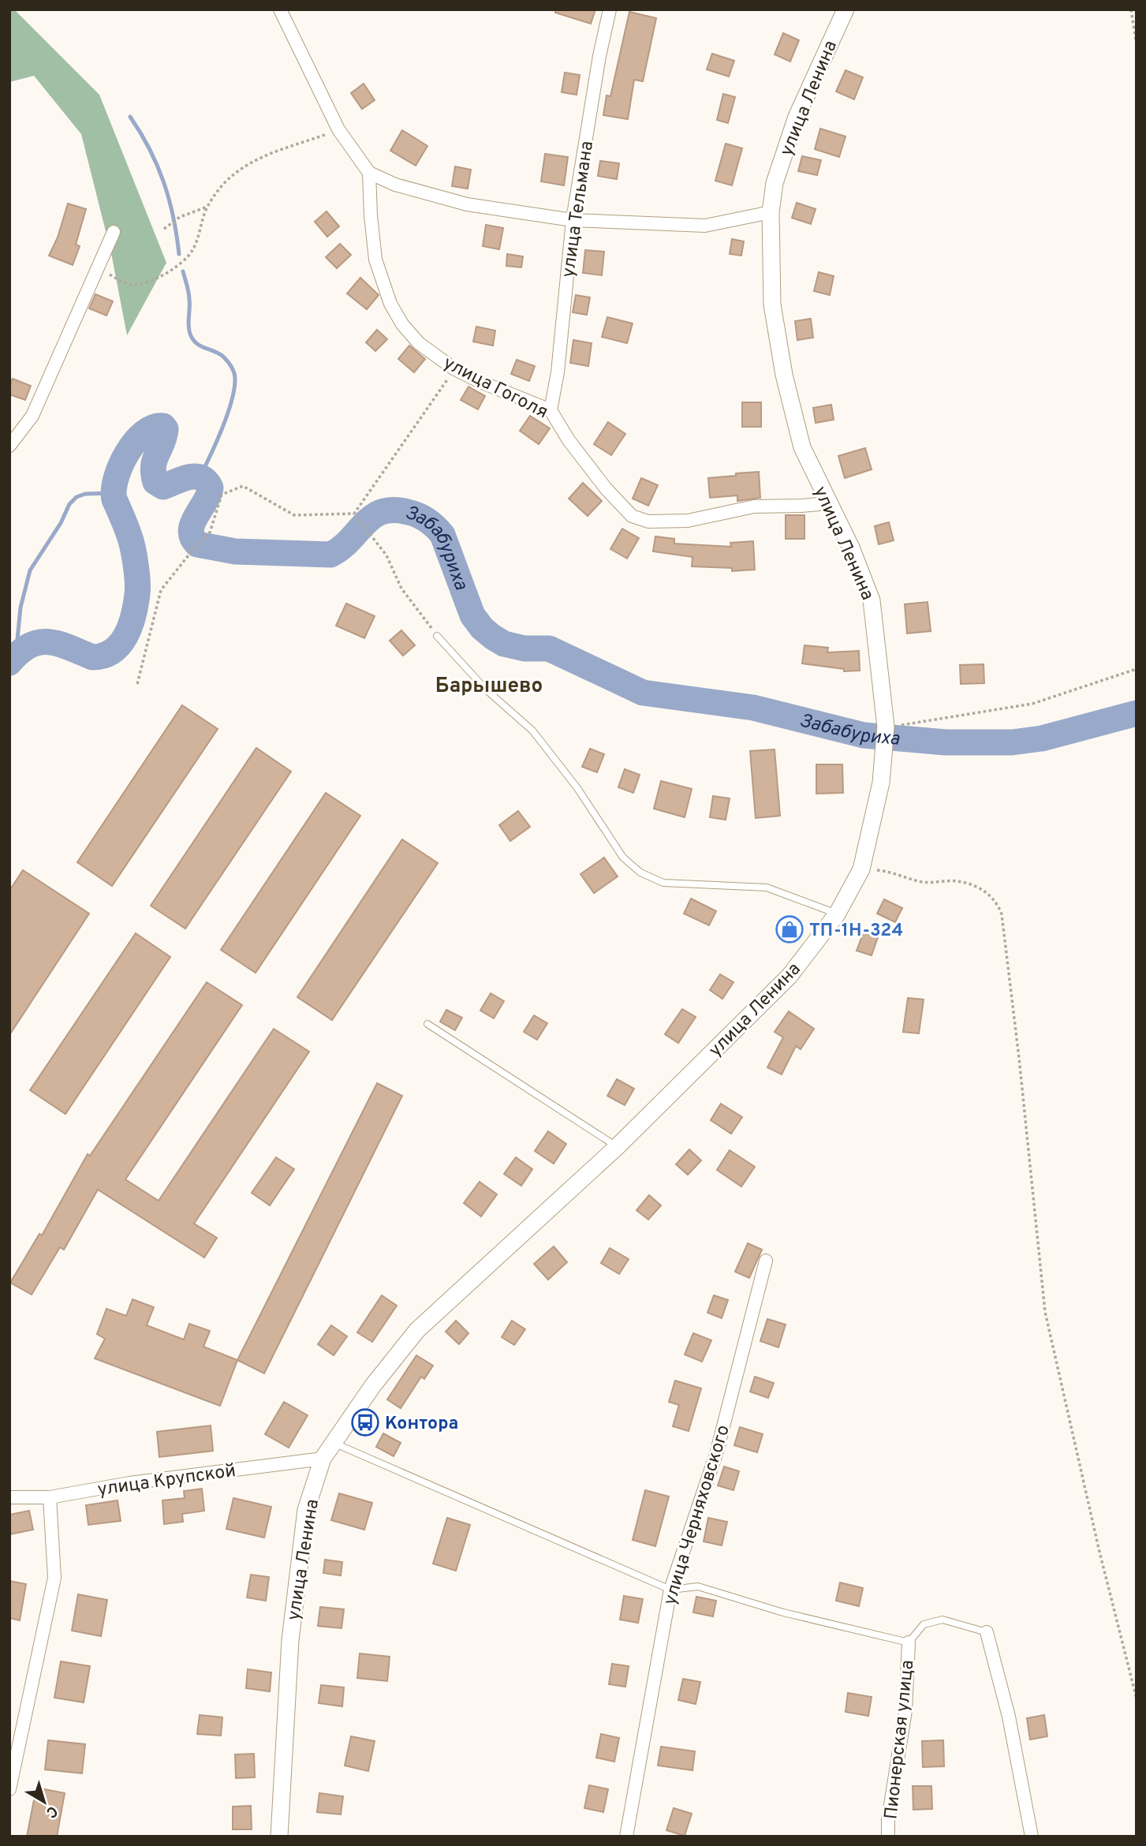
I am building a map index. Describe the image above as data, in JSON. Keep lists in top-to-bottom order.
{
  "streets": {
    "main road": ["улица Ленина"],
    "street": [
      "улица Тельмана",
      "улица Гоголя",
      "улица Крупской",
      "улица Черняховского",
      "Пионерская улица"
    ]
  },
  "crossings": [
    ["улица Ленина", "улица Гоголя"],
    ["улица Ленина", "улица Крупской"],
    ["улица Тельмана", "улица Гоголя"]
  ],
  "districts": ["Барышево"],
  "water": ["Забабуриха"],
  "places": {
    "shop": ["ТП-1Н-324"],
    "bus stop": ["Контора"]
  },
  "north": "bottom right"
}
